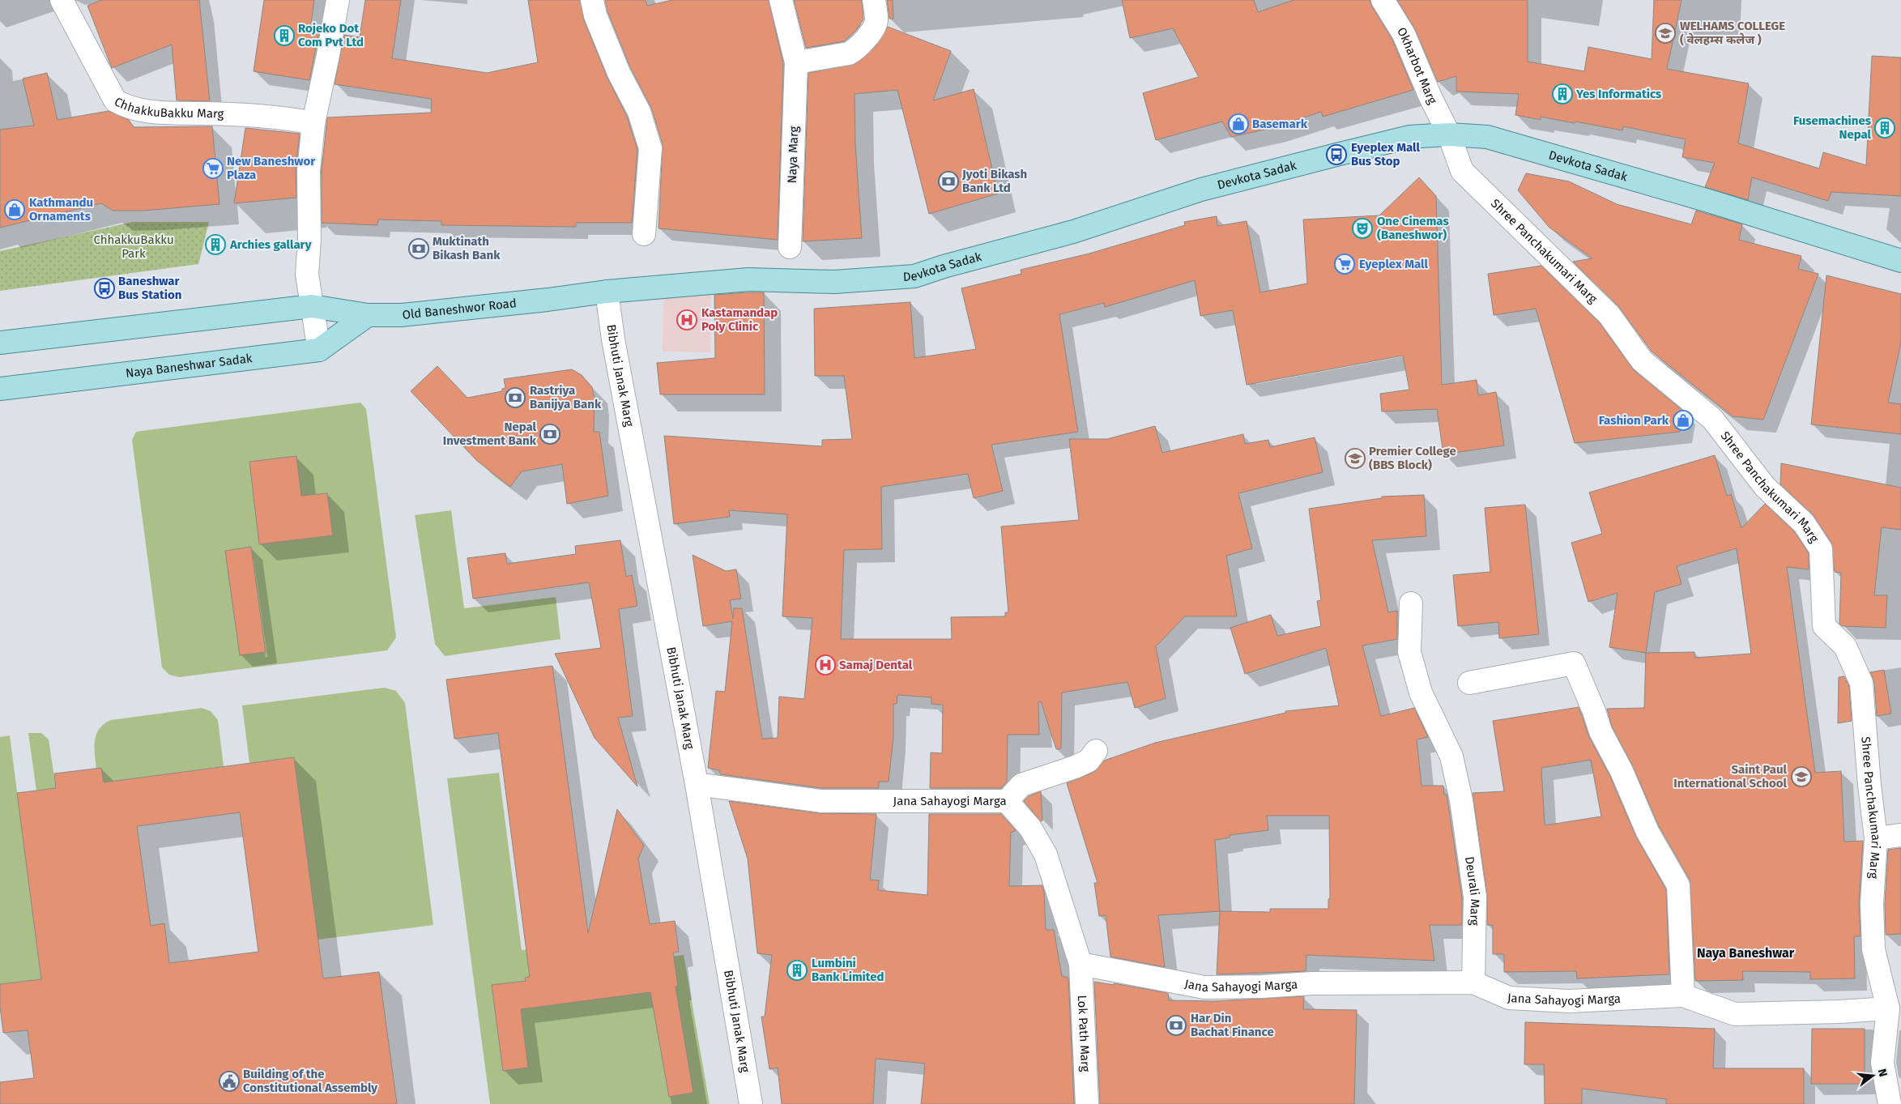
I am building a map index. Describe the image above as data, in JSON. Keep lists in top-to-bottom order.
{
  "streets": {
    "main road": ["Devkota Sadak", "Old Baneshwor Road", "Naya Baneshwar Sadak"],
    "street": [
      "Okharbot Marg",
      "ChhakkuBakku Marg",
      "Naya Marg",
      "Shree Panchakumari Marg",
      "Bibhuti Janak Marg",
      "Jana Sahayogi Marga",
      "Deurali Marg",
      "Lok Path Marg"
    ]
  },
  "crossings": [
    ["Okharbot Marg", "Devkota Sadak"],
    ["Okharbot Marg", "Shree Panchakumari Marg"],
    ["Devkota Sadak", "Shree Panchakumari Marg"],
    ["Devkota Sadak", "Old Baneshwor Road"],
    ["Devkota Sadak", "Bibhuti Janak Marg"],
    ["Shree Panchakumari Marg", "Jana Sahayogi Marga"],
    ["Old Baneshwor Road", "Naya Baneshwar Sadak"],
    ["Old Baneshwor Road", "Bibhuti Janak Marg"],
    ["Bibhuti Janak Marg", "Jana Sahayogi Marga"],
    ["Jana Sahayogi Marga", "Deurali Marg"],
    ["Jana Sahayogi Marga", "Lok Path Marg"]
  ],
  "districts": ["Naya Baneshwar"],
  "parks": ["ChhakkuBakku Park"],
  "places": {
    "school or university": ["WELHAMS COLLEGE ( वेलहम्स कलेज )", "Premier College (BBS Block)", "Saint Paul International School"],
    "building": [
      "Rojeko Dot Com Pvt Ltd",
      "Yes Informatics",
      "Fusemachines Nepal",
      "Archies gallary",
      "Lumbini Bank Limited"
    ],
    "shop": ["Basemark", "Kathmandu Ornaments", "Fashion Park"],
    "bus stop": ["Eyeplex Mall Bus Stop", "Baneshwar Bus Station"],
    "supermarket": ["New Baneshwor Plaza", "Eyeplex Mall"],
    "bank": [
      "Jyoti Bikash Bank Ltd",
      "Muktinath Bikash Bank",
      "Rastriya Banijya Bank",
      "Nepal Investment Bank",
      "Har Din Bachat Finance"
    ],
    "theatre": ["One Cinemas (Baneshwor)"],
    "hospital": ["Kastamandap Poly Clinic", "Samaj Dental"],
    "public building": ["Building of the Constitutional Assembly"]
  },
  "north": "right"
}
